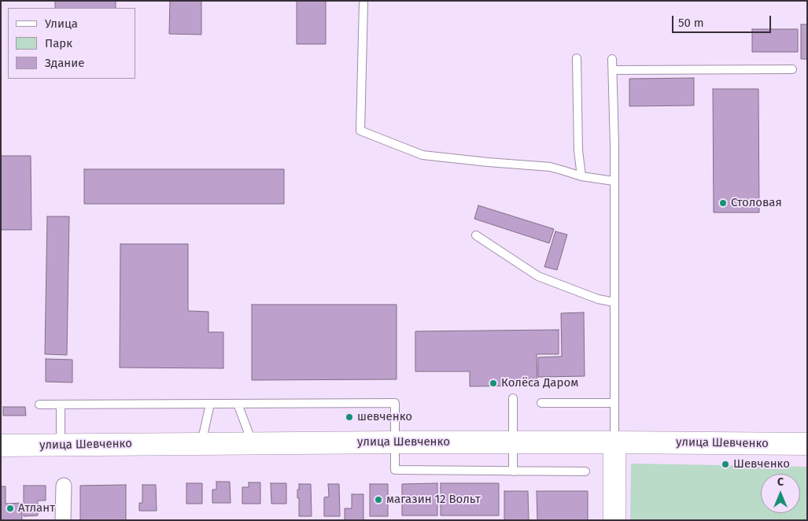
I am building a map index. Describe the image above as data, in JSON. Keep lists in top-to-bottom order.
{
  "streets": {
    "main road": ["улица Шевченко"]
  },
  "places": [
    "Столовая",
    "Колёса Даром",
    "шевченко",
    "Шевченко",
    "магазин 12 Вольт",
    "Атлант"
  ],
  "legend": ["Улица", "Парк", "Здание"],
  "scale_bar": "50 m",
  "north": "top"
}
